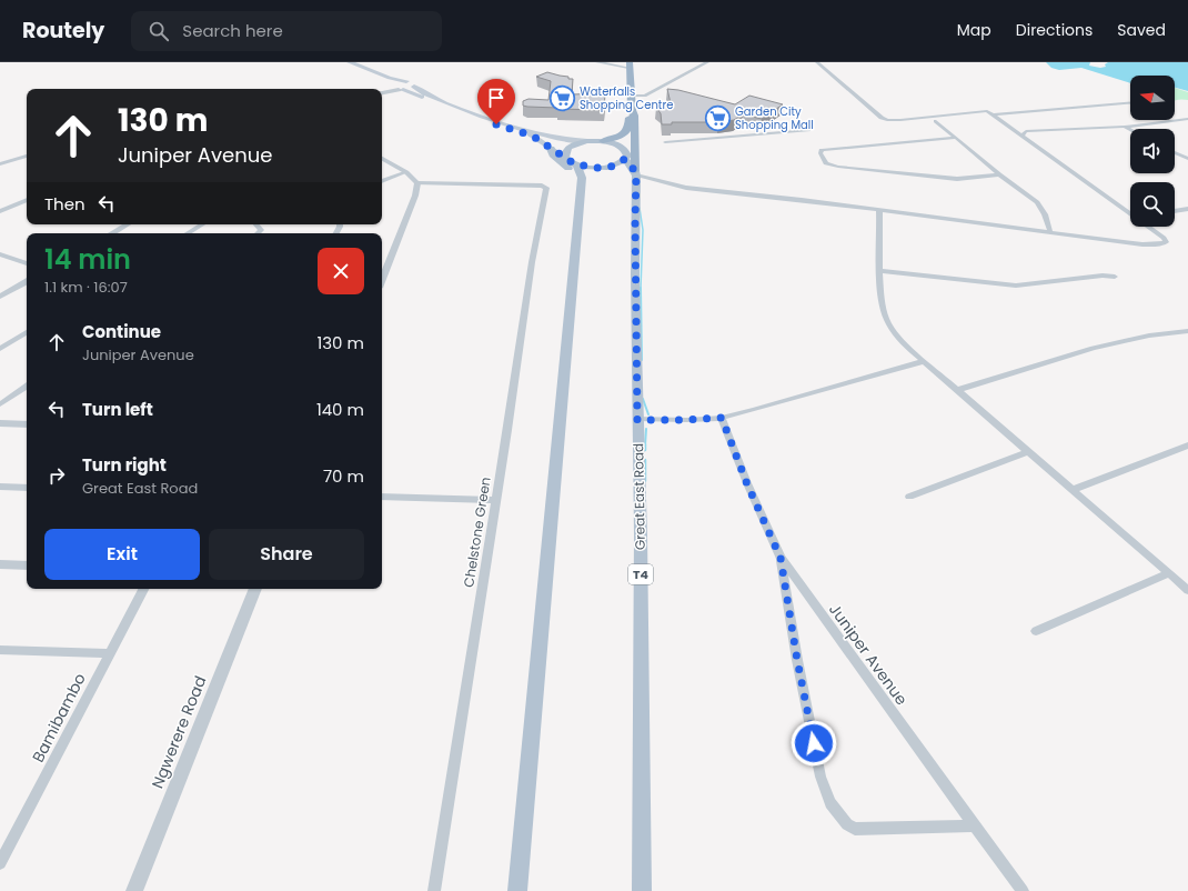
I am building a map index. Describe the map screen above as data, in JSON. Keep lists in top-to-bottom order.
{
  "streets": {
    "highway": ["Great East Road"],
    "main road": ["T4"],
    "street": [
      "Chelstone Green",
      "Juniper Avenue",
      "Bamibambo",
      "Ngwerere Road"
    ]
  },
  "places": {
    "supermarket": ["Waterfalls Shopping Centre", "Garden City Shopping Mall"]
  },
  "north": "left",
  "page": {
    "header": "Routely",
    "search": "Search here",
    "nav": ["Map", "Directions", "Saved"],
    "turn": ["130 m", "Juniper Avenue"],
    "then": "Then",
    "heading": ["14 min", "1.1 km · 16:07"],
    "list": [
      {
        "name": "Continue",
        "note": "Juniper Avenue",
        "value": "130 m"
      },
      {
        "name": "Turn left",
        "value": "140 m"
      },
      {
        "name": "Turn right",
        "note": "Great East Road",
        "value": "70 m"
      }
    ],
    "buttons": ["Exit", "Share"]
  }
}
